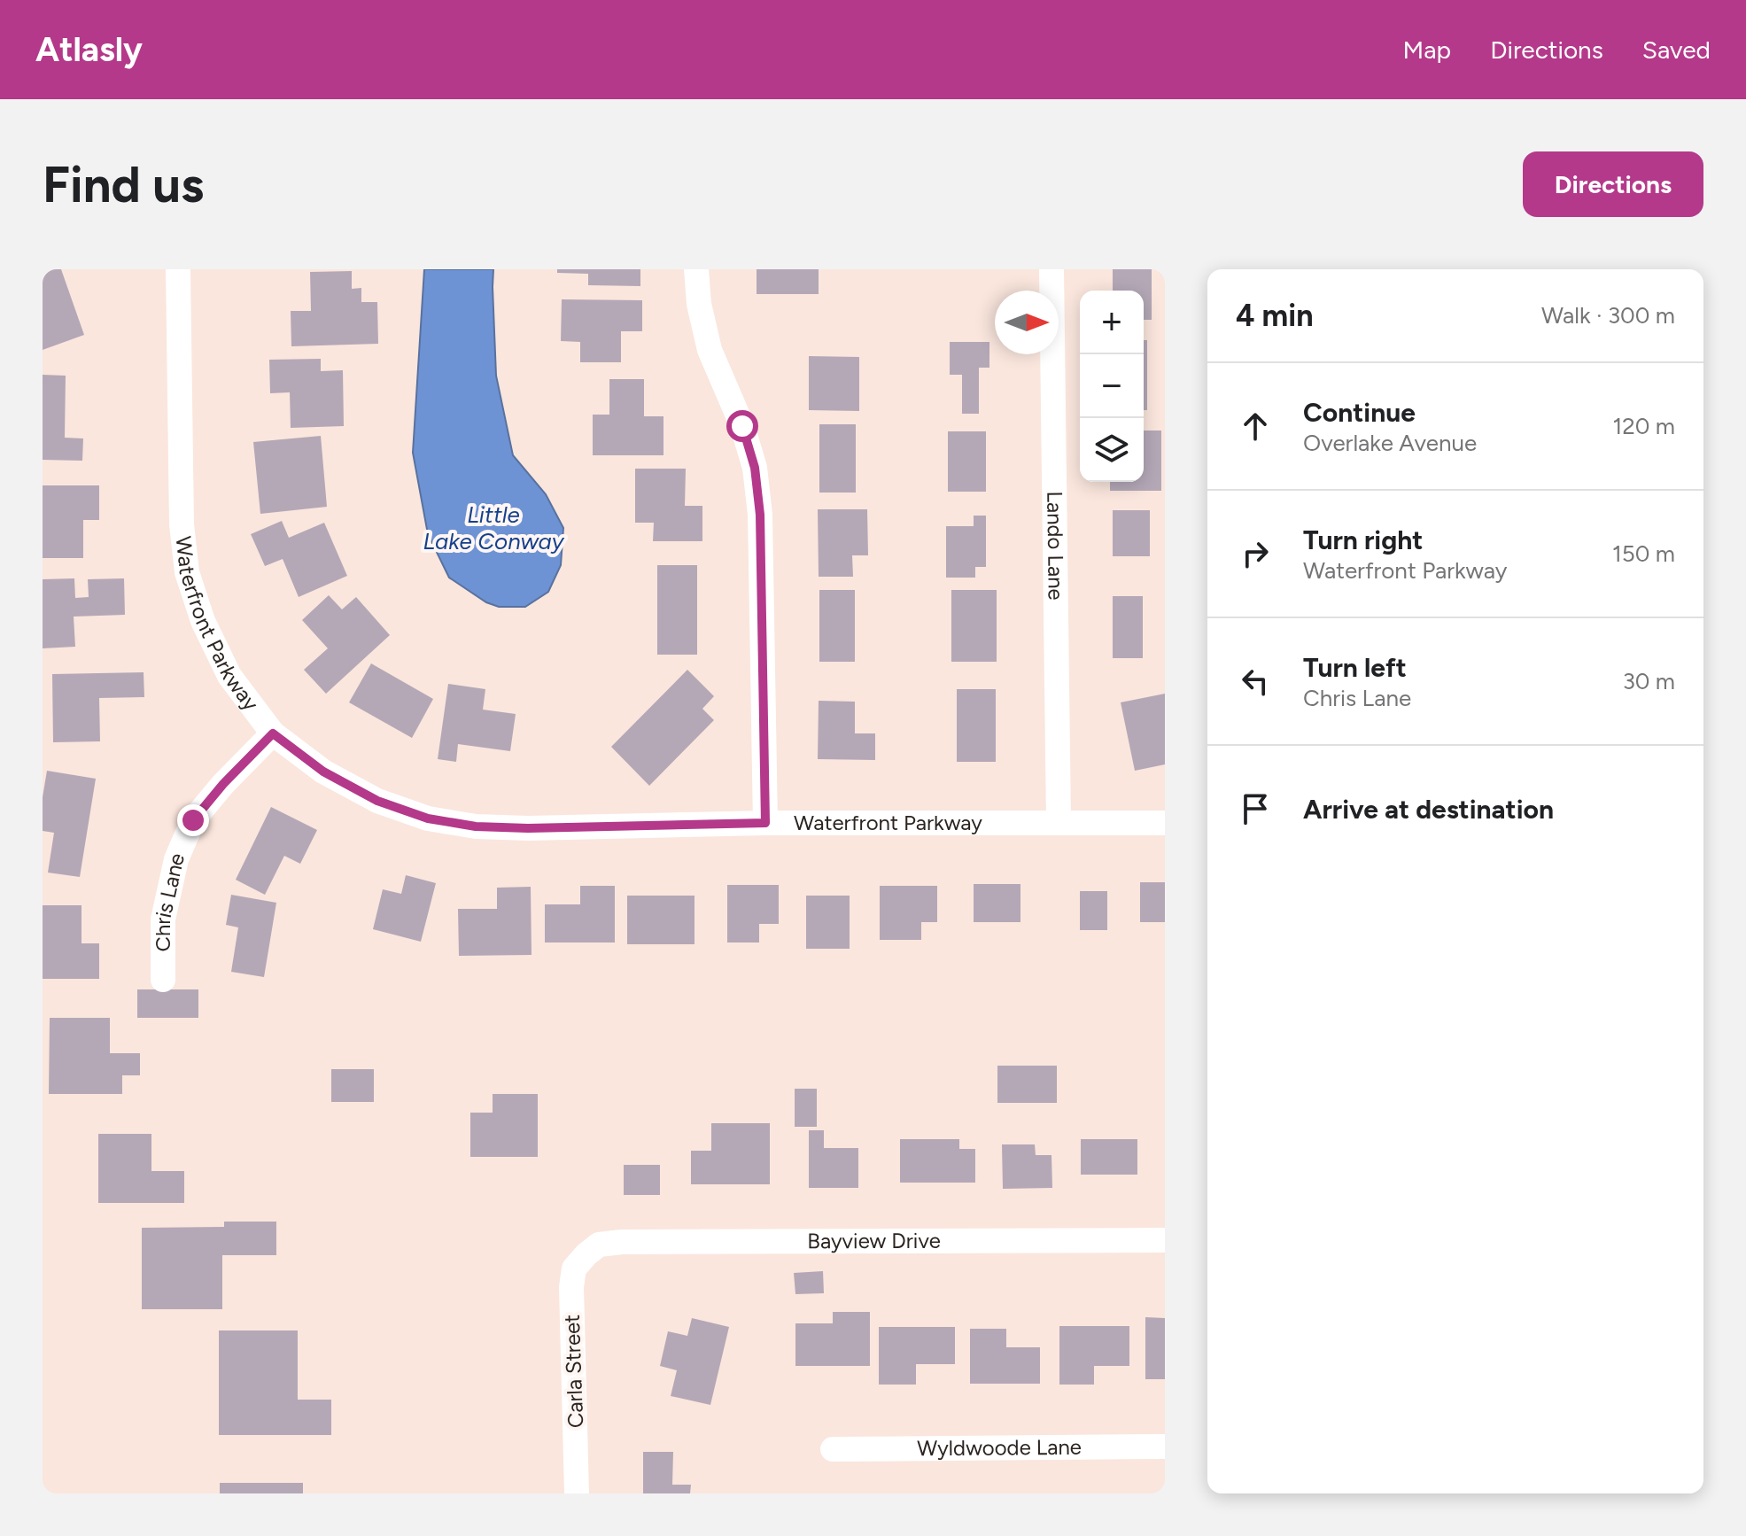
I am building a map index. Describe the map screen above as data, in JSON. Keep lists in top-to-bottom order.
{
  "streets": {
    "street": [
      "Lando Lane",
      "Waterfront Parkway",
      "Chris Lane",
      "Bayview Drive",
      "Carla Street",
      "Wyldwoode Lane"
    ]
  },
  "crossings": [
    ["Lando Lane", "Waterfront Parkway"],
    ["Waterfront Parkway", "Chris Lane"],
    ["Bayview Drive", "Carla Street"]
  ],
  "water": ["Little Lake Conway"],
  "north": "right",
  "page": {
    "header": "Atlasly",
    "nav": ["Map", "Directions", "Saved"],
    "buttons": "Directions",
    "title": "Find us",
    "heading": ["4 min", "Walk · 300 m"],
    "map_buttons": ["+", "−"],
    "list": [
      ["Continue", "Overlake Avenue", "120 m"],
      ["Turn right", "Waterfront Parkway", "150 m"],
      ["Turn left", "Chris Lane", "30 m"],
      "Arrive at destination"
    ]
  }
}
